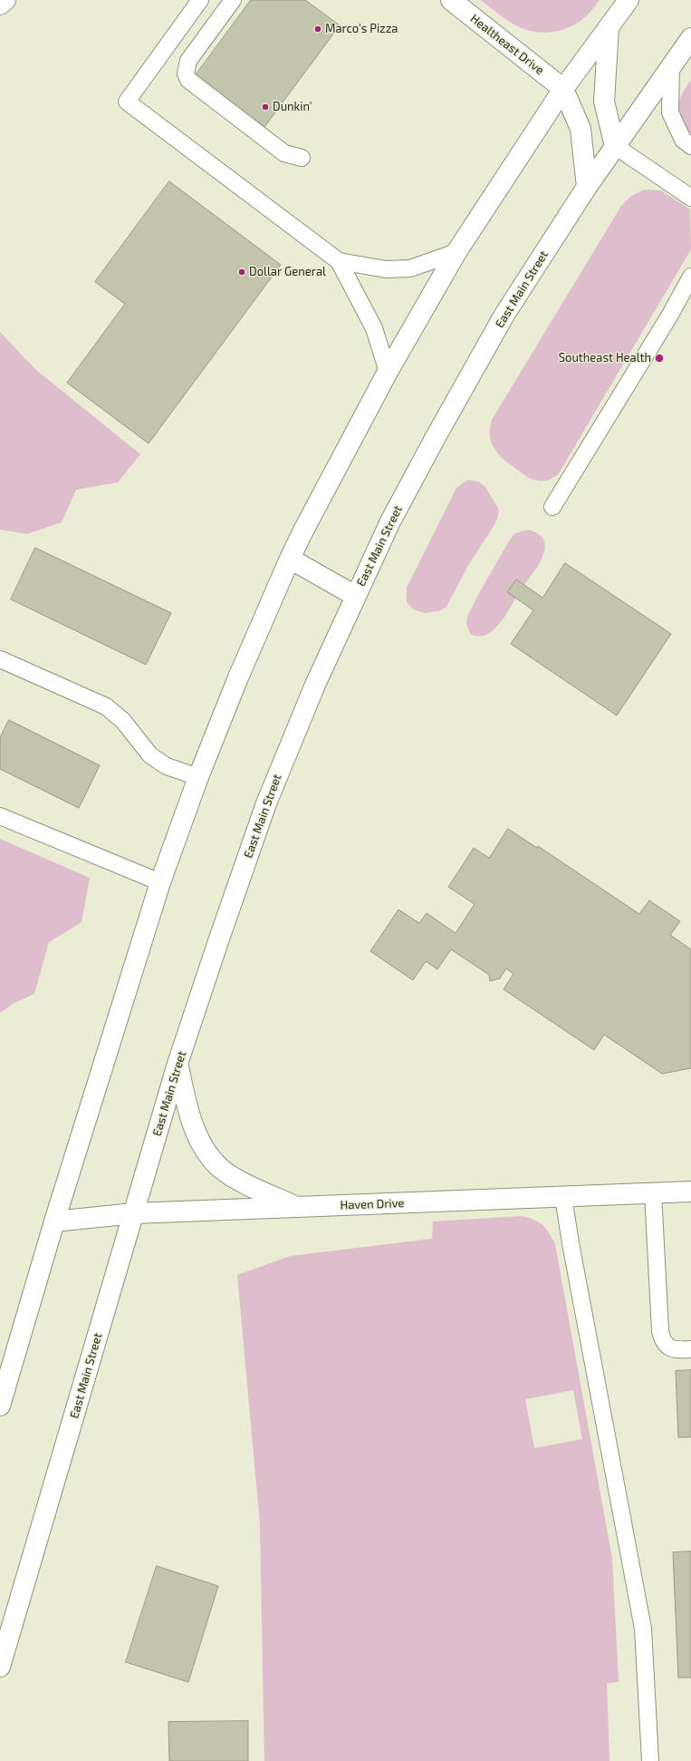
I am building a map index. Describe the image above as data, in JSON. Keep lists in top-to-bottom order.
{
  "streets": {
    "main road": ["Healtheast Drive", "East Main Street", "Haven Drive"]
  },
  "crossings": [
    ["East Main Street", "Haven Drive"]
  ],
  "places": [
    "Marco's Pizza",
    "Dunkin'",
    "Dollar General",
    "Southeast Health"
  ]
}
